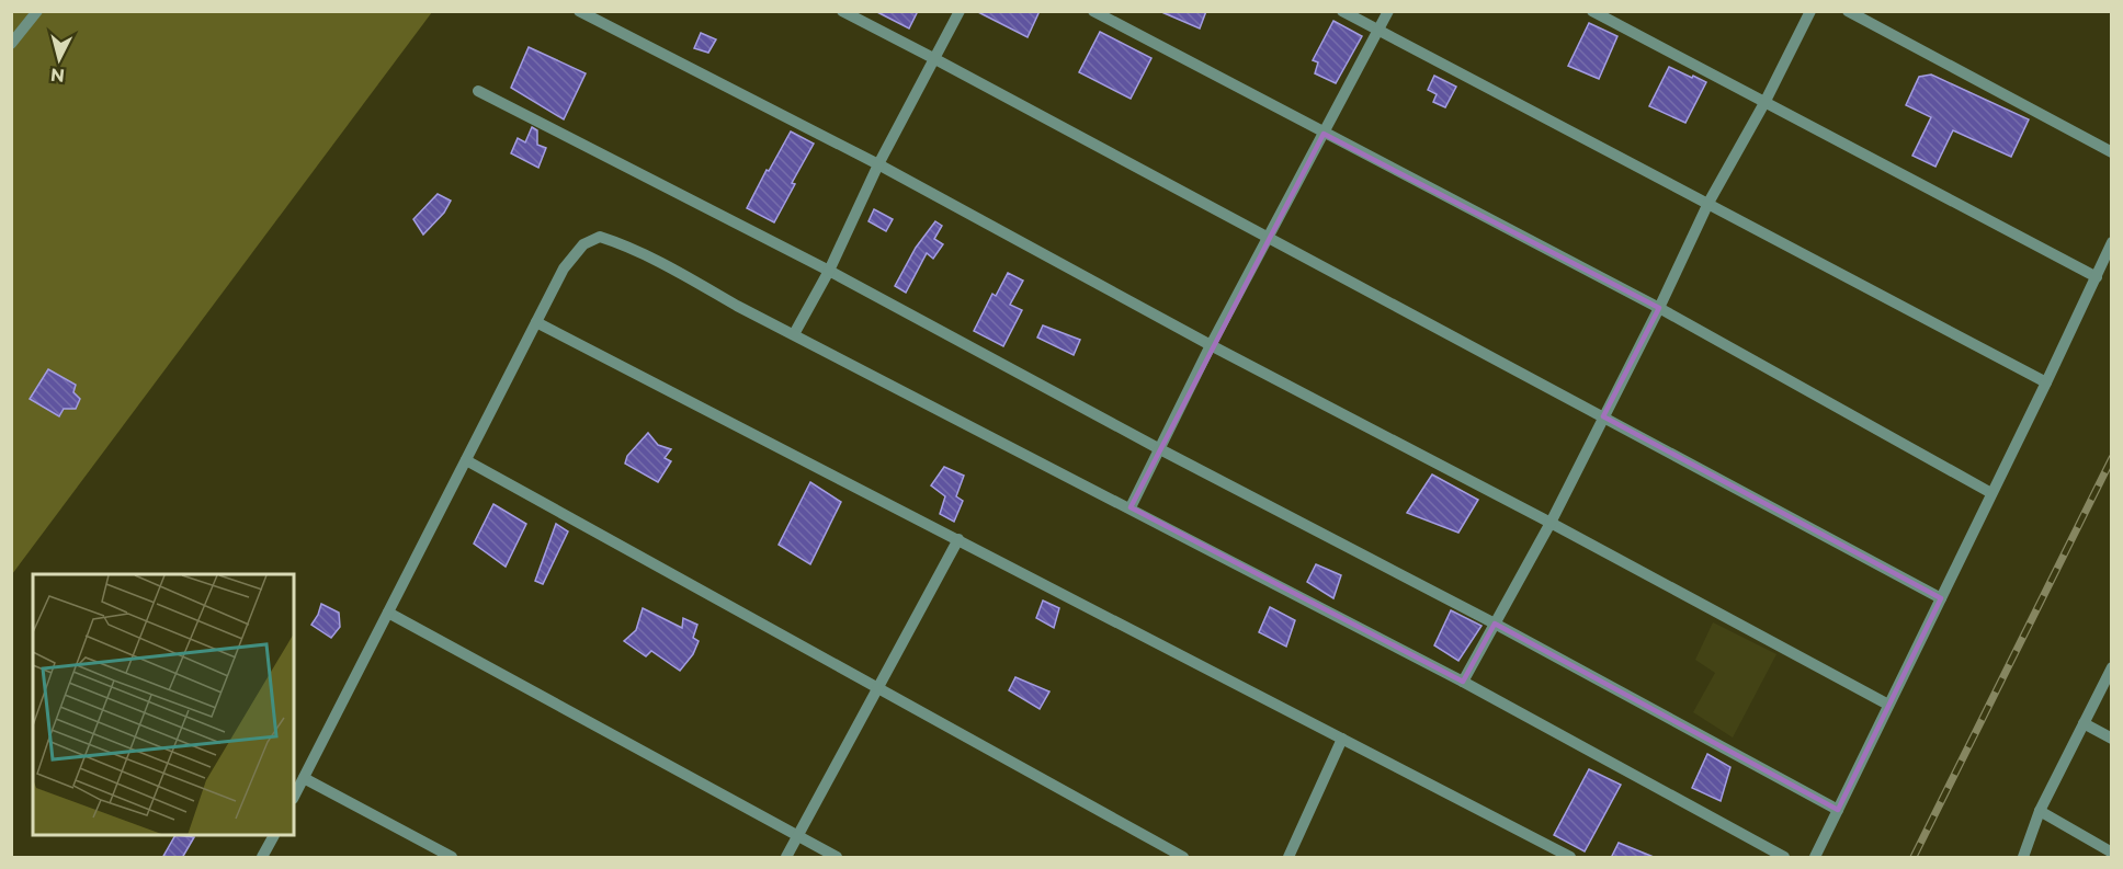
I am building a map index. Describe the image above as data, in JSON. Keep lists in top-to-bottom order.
{
  "north": "bottom"
}
